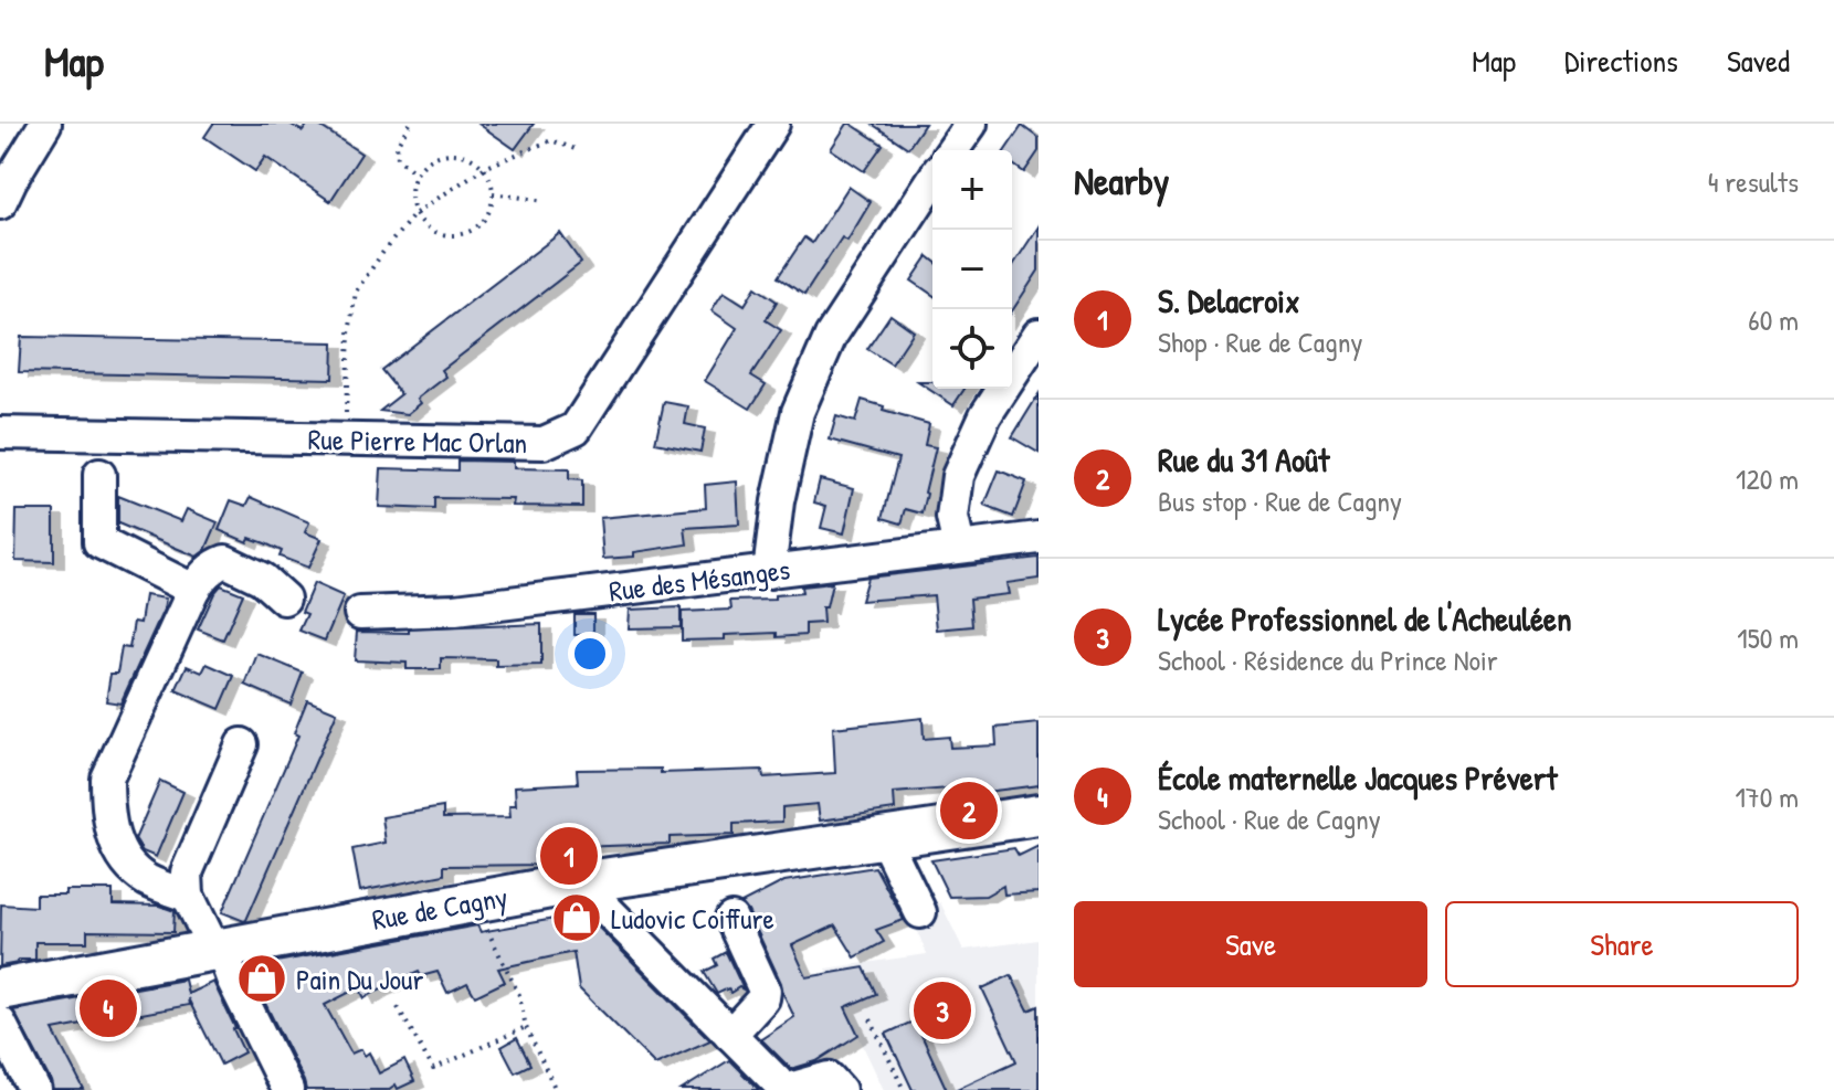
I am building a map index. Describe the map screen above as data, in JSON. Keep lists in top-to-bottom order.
{
  "streets": {
    "main road": ["Rue de Cagny"],
    "street": ["Rue Pierre Mac Orlan", "Rue des Mésanges"]
  },
  "places": {
    "shop": ["Ludovic Coiffure", "Pain Du Jour"]
  },
  "page": {
    "header": "Map",
    "nav": ["Map", "Directions", "Saved"],
    "heading": ["Nearby", "4 results"],
    "map_buttons": ["+", "−"],
    "list": [
      {
        "mark": "1",
        "name": "S. Delacroix",
        "note": "Shop · Rue de Cagny",
        "value": "60 m"
      },
      {
        "mark": "2",
        "name": "Rue du 31 Août",
        "note": "Bus stop · Rue de Cagny",
        "value": "120 m"
      },
      {
        "mark": "3",
        "name": "Lycée Professionnel de l'Acheuléen",
        "note": "School · Résidence du Prince Noir",
        "value": "150 m"
      },
      {
        "mark": "4",
        "name": "École maternelle Jacques Prévert",
        "note": "School · Rue de Cagny",
        "value": "170 m"
      }
    ],
    "pins": [
      "2",
      "1",
      "4",
      "3"
    ],
    "buttons": ["Save", "Share"]
  }
}
